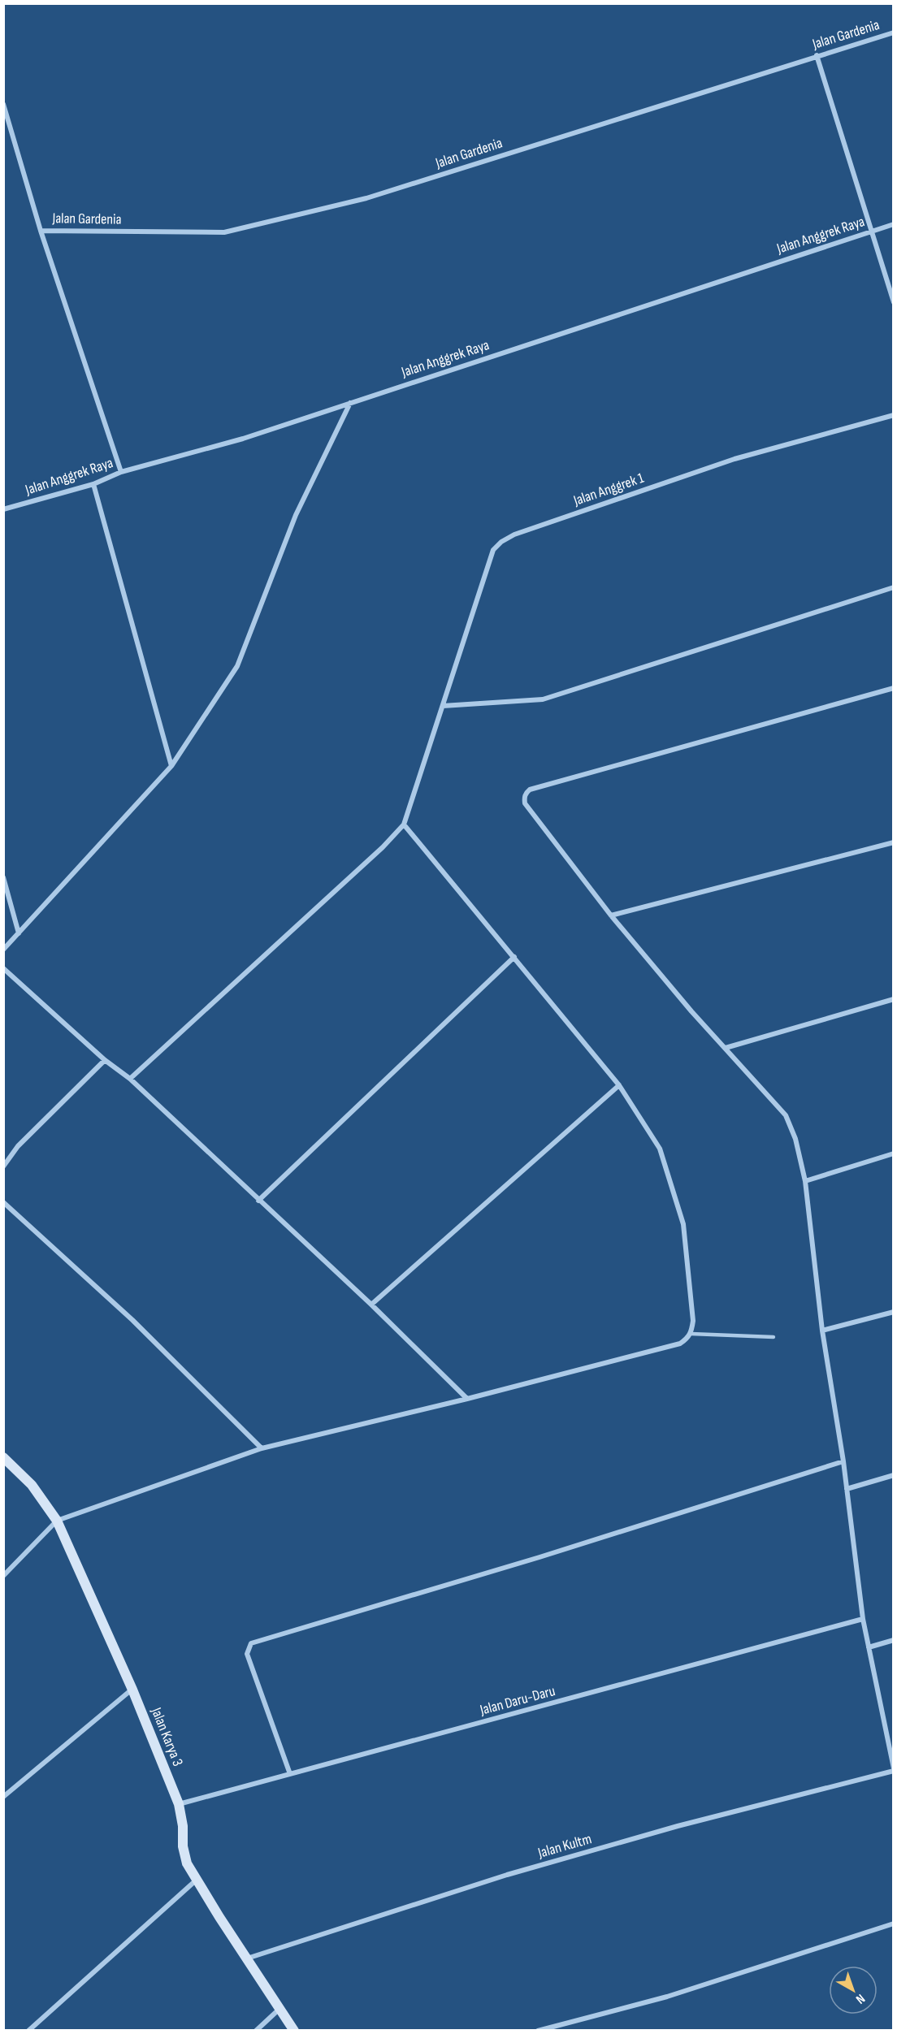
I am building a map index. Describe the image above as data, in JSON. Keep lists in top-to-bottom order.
{
  "streets": {
    "street": [
      "Jalan Gardenia",
      "Jalan Anggrek Raya",
      "Jalan Anggrek 1",
      "Jalan Daru-Daru",
      "Jalan Karya 3",
      "Jalan Kultm"
    ]
  },
  "crossings": [
    ["Jalan Daru-Daru", "Jalan Karya 3"],
    ["Jalan Karya 3", "Jalan Kultm"]
  ],
  "north": "bottom right"
}
